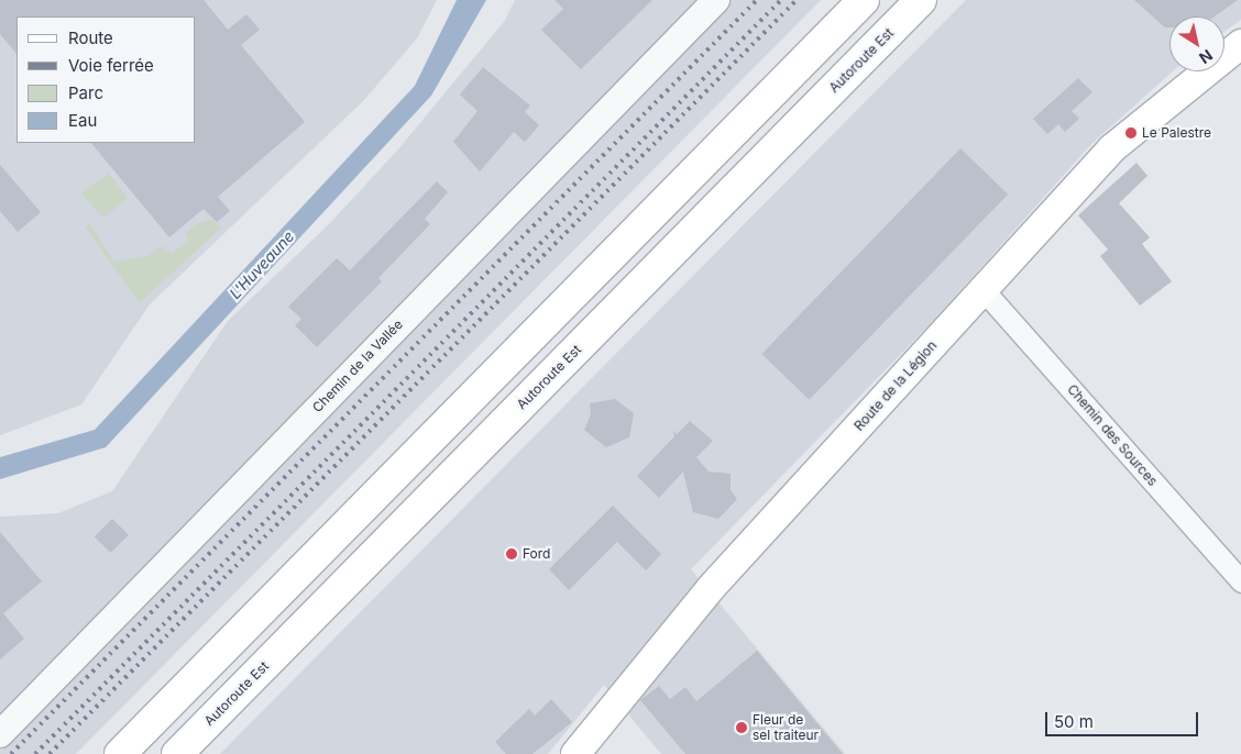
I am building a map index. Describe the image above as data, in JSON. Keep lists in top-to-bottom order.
{
  "streets": {
    "highway": ["Autoroute Est"],
    "main road": ["Route de la Légion"],
    "street": ["Chemin de la Vallée", "Chemin des Sources"]
  },
  "crossings": [
    ["Route de la Légion", "Chemin des Sources"]
  ],
  "water": ["L'Huveaune"],
  "places": ["Le Palestre", "Ford", "Fleur de sel traiteur"],
  "legend": [
    "Route",
    "Voie ferrée",
    "Parc",
    "Eau"
  ],
  "scale_bar": "50 m",
  "north": "bottom right"
}
